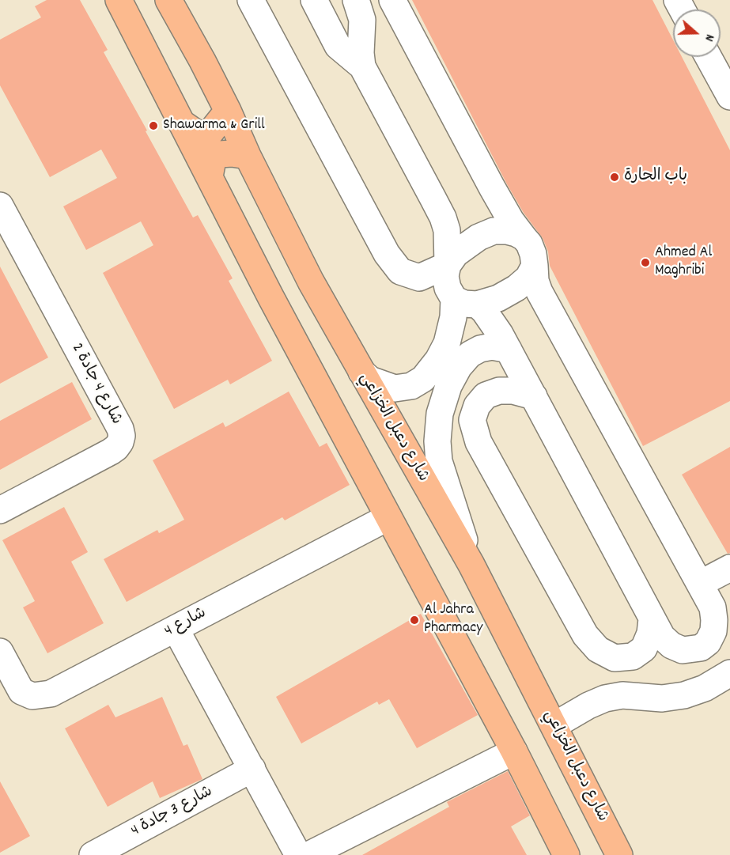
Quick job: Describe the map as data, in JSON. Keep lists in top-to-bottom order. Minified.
{"streets":{"main road":["شارع دعبل الخزاعي"],"street":["شارع 4 جادة 2","شارع 4","شارع 3 جادة 4"]},"places":["Shawarma & Grill","باب الحارة","Ahmed Al Maghribi","Al Jahra Pharmacy"],"north":"right"}
